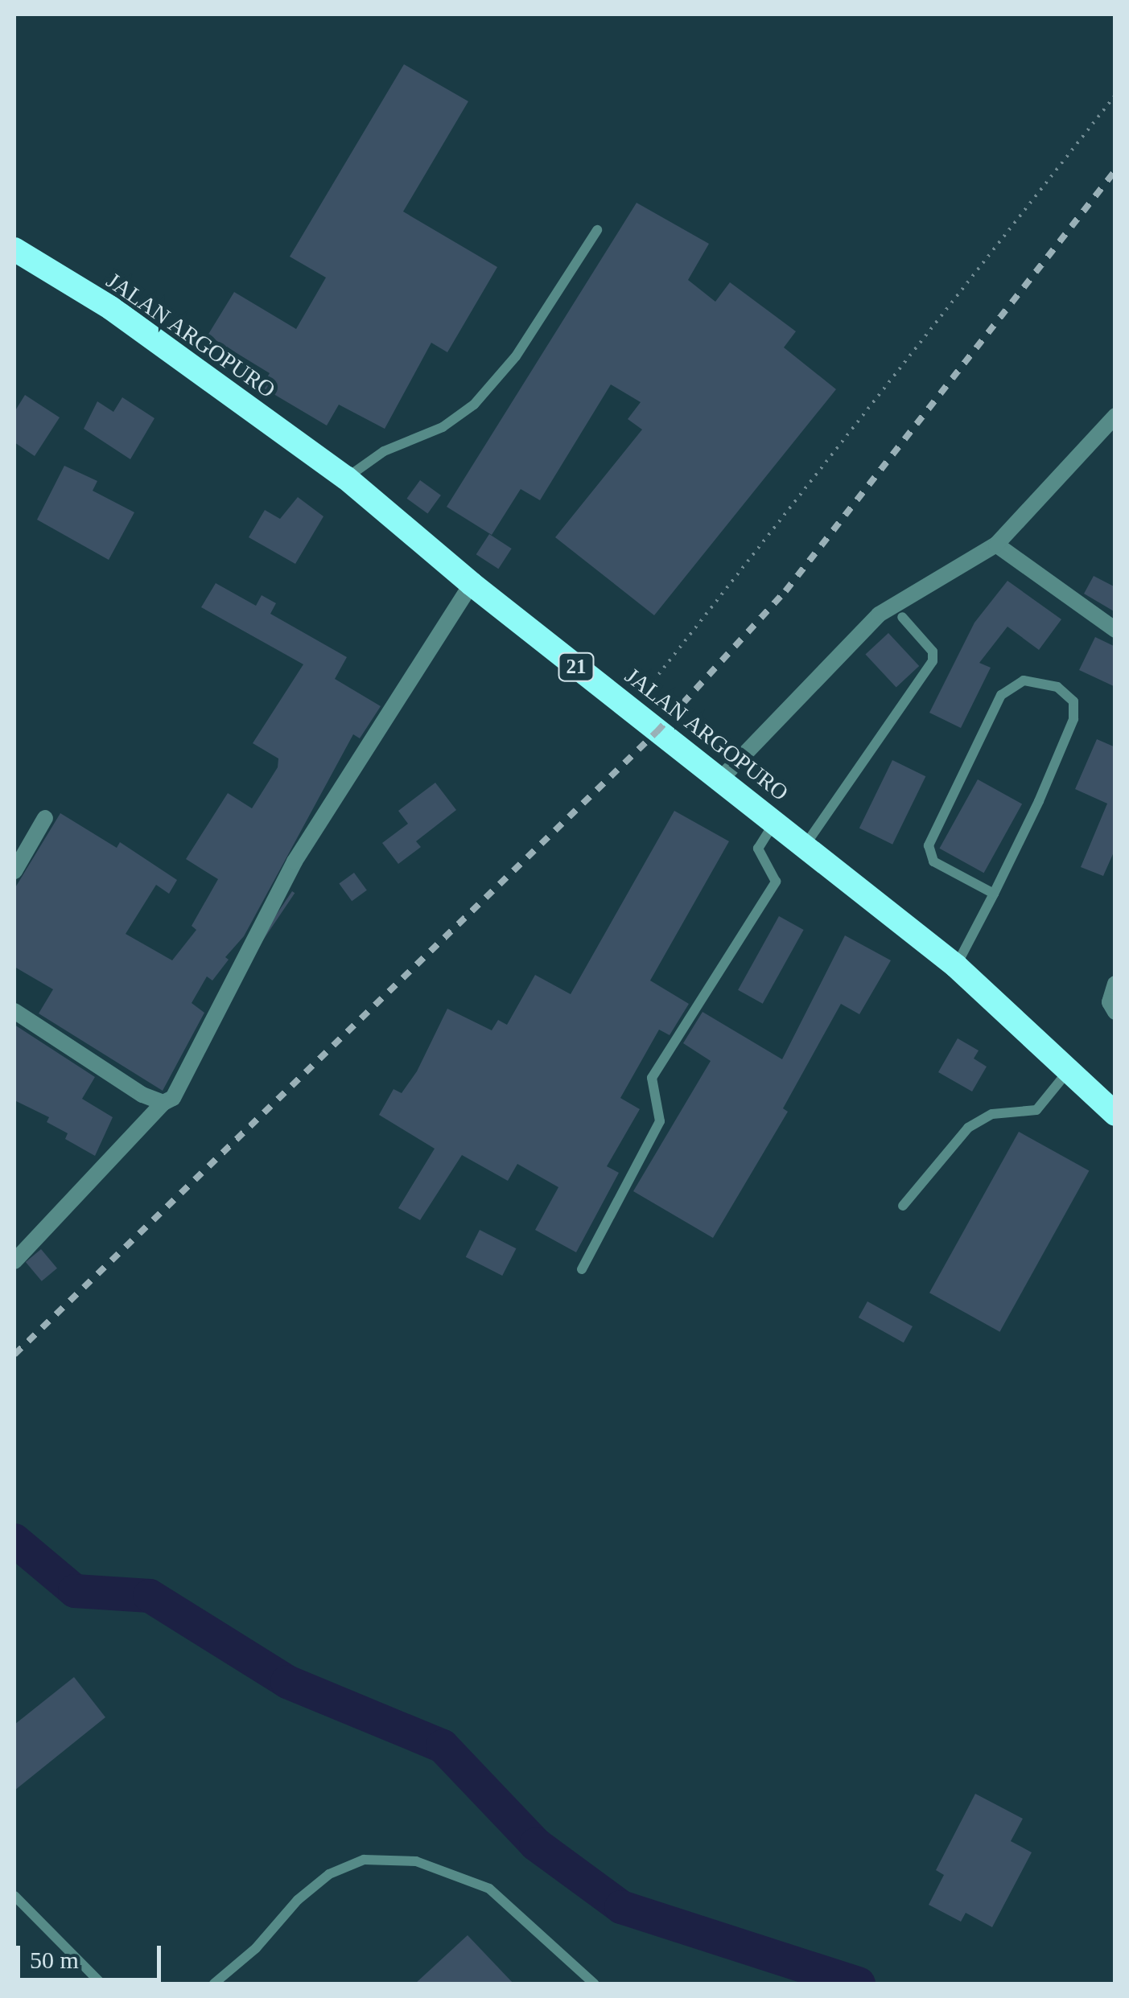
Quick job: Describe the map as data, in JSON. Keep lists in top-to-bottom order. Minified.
{"streets":{"highway":["JALAN ARGOPURO","21"]},"scale_bar":"50 m"}
